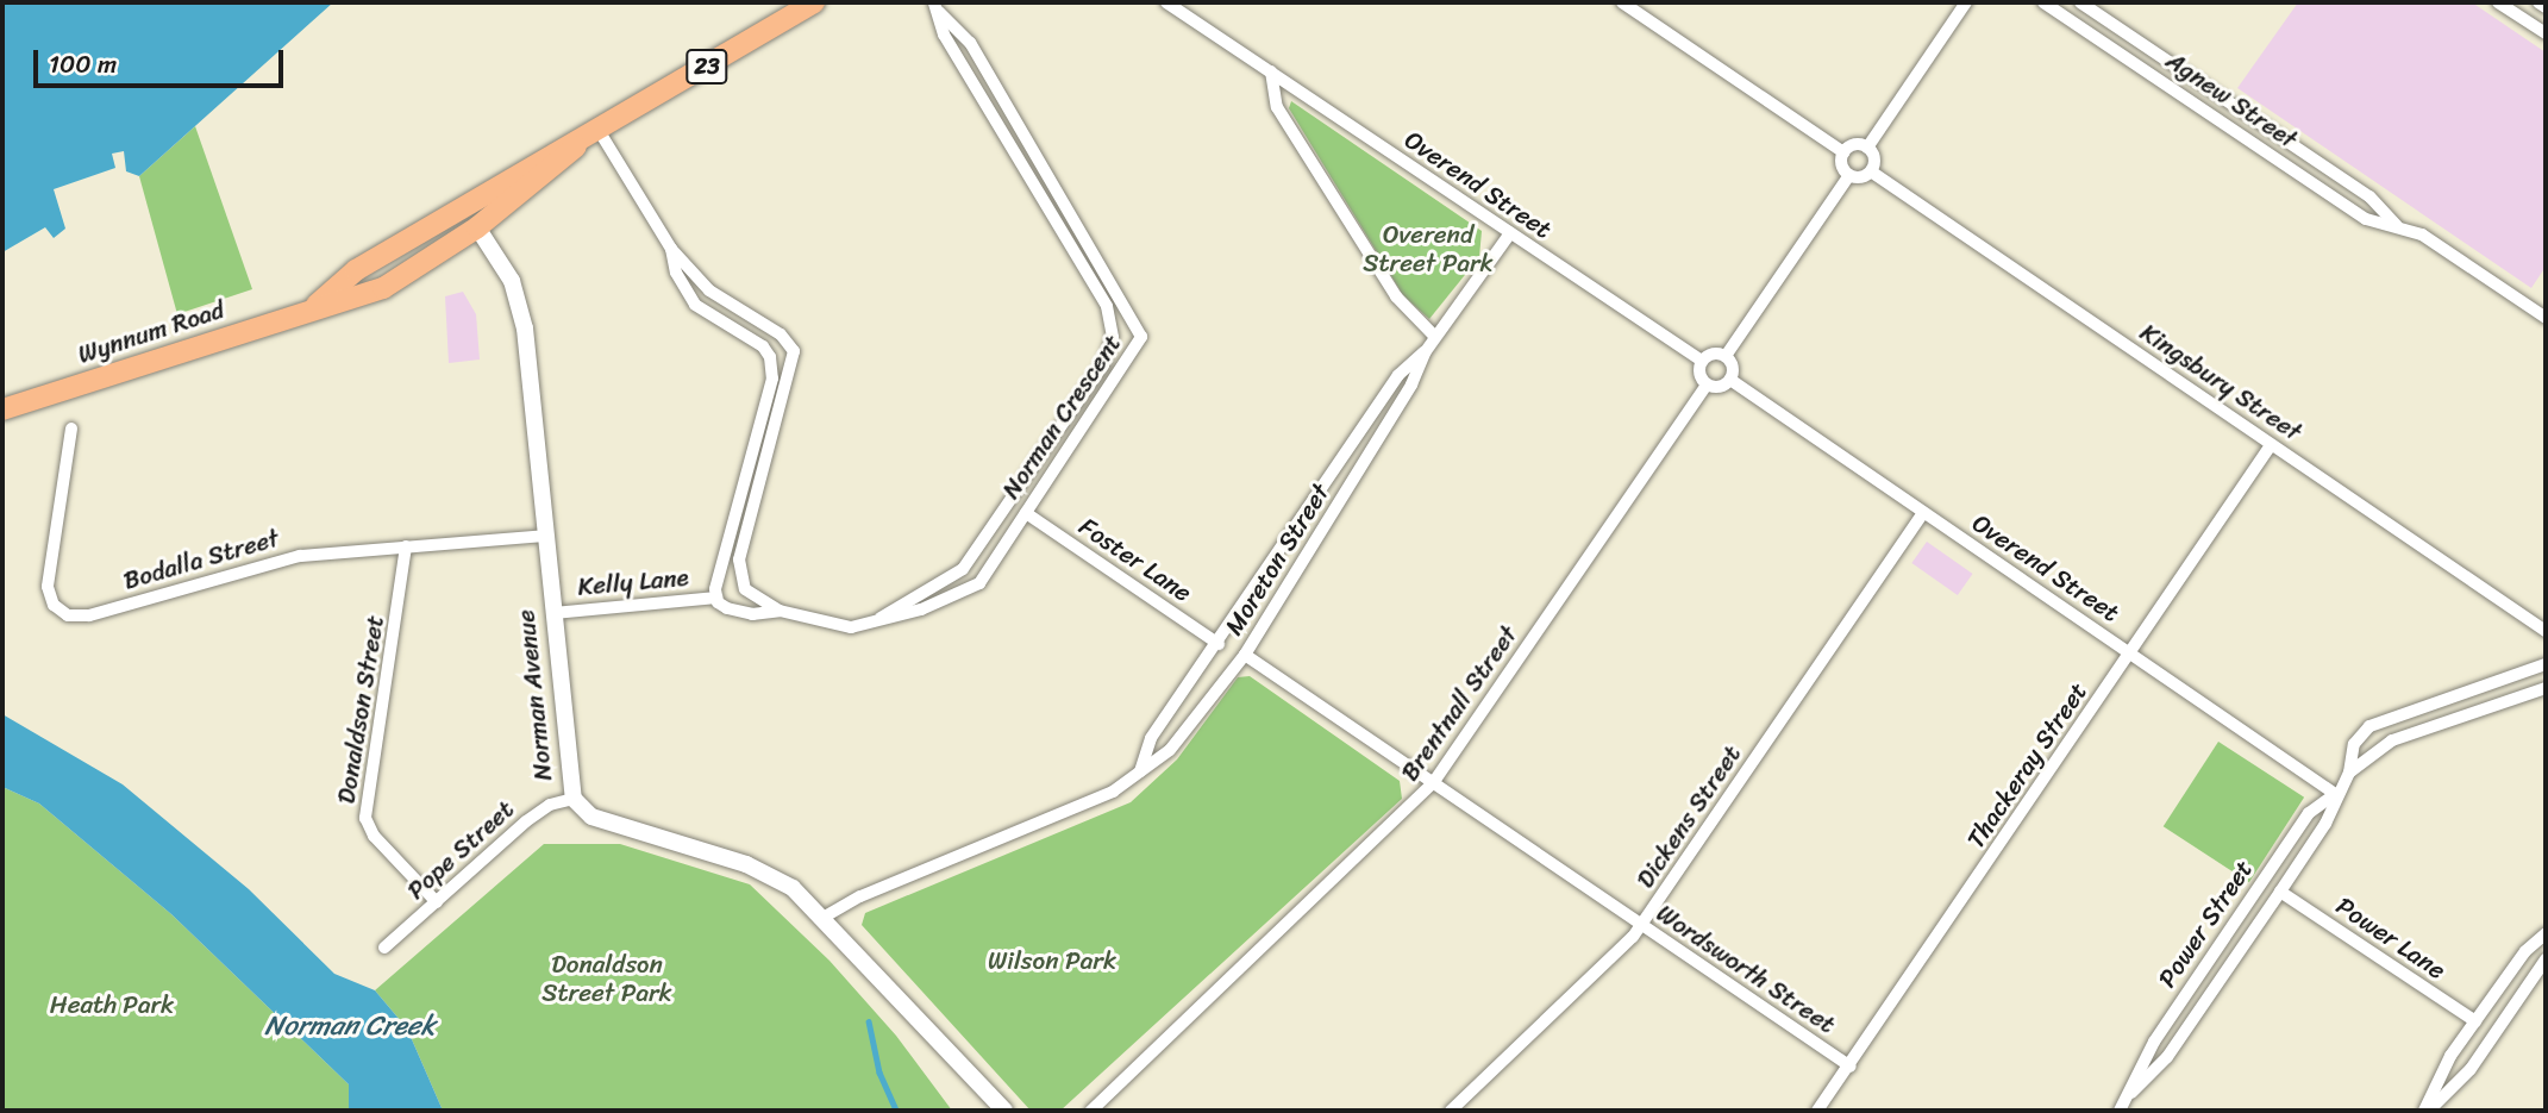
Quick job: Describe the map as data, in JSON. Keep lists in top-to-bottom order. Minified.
{"streets":{"main road":["23","Wynnum Road","Norman Avenue"],"street":["Agnew Street","Overend Street","Kingsbury Street","Norman Crescent","Bodalla Street","Foster Lane","Moreton Street","Kelly Lane","Brentnall Street","Donaldson Street","Thackeray Street","Dickens Street","Pope Street","Power Street","Power Lane","Wordsworth Street"]},"crossings":[["Overend Street","Moreton Street"],["Overend Street","Brentnall Street"],["Overend Street","Thackeray Street"],["Overend Street","Dickens Street"],["Overend Street","Power Street"],["Wynnum Road","Norman Crescent"],["Wynnum Road","Norman Avenue"],["Kingsbury Street","Thackeray Street"],["Norman Crescent","Foster Lane"],["Norman Crescent","Kelly Lane"],["Bodalla Street","Norman Avenue"],["Bodalla Street","Donaldson Street"],["Foster Lane","Moreton Street"],["Moreton Street","Norman Avenue"],["Moreton Street","Wordsworth Street"],["Kelly Lane","Norman Avenue"],["Norman Avenue","Pope Street"],["Brentnall Street","Wordsworth Street"],["Donaldson Street","Pope Street"],["Thackeray Street","Wordsworth Street"],["Dickens Street","Wordsworth Street"],["Power Street","Power Lane"]],"water":["Norman Creek"],"parks":["Overend Street Park","Wilson Park","Donaldson Street Park","Heath Park"],"scale_bar":"100 m"}
